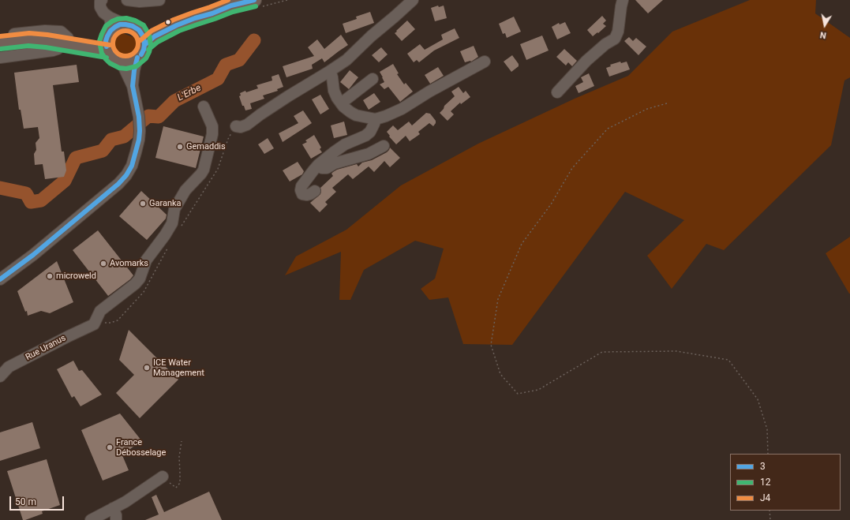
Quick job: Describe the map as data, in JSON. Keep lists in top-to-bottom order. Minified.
{"streets":{"street":["Rue Uranus"]},"water":["L'Erbe"],"places":["Gemaddis","Garanka","Avomarks","microweld","ICE Water Management","France Débosselage"],"lines":["transit line 3","transit line J4","transit line 12"],"legend":["3","12","J4"],"scale_bar":"50 m","north":"bottom"}
